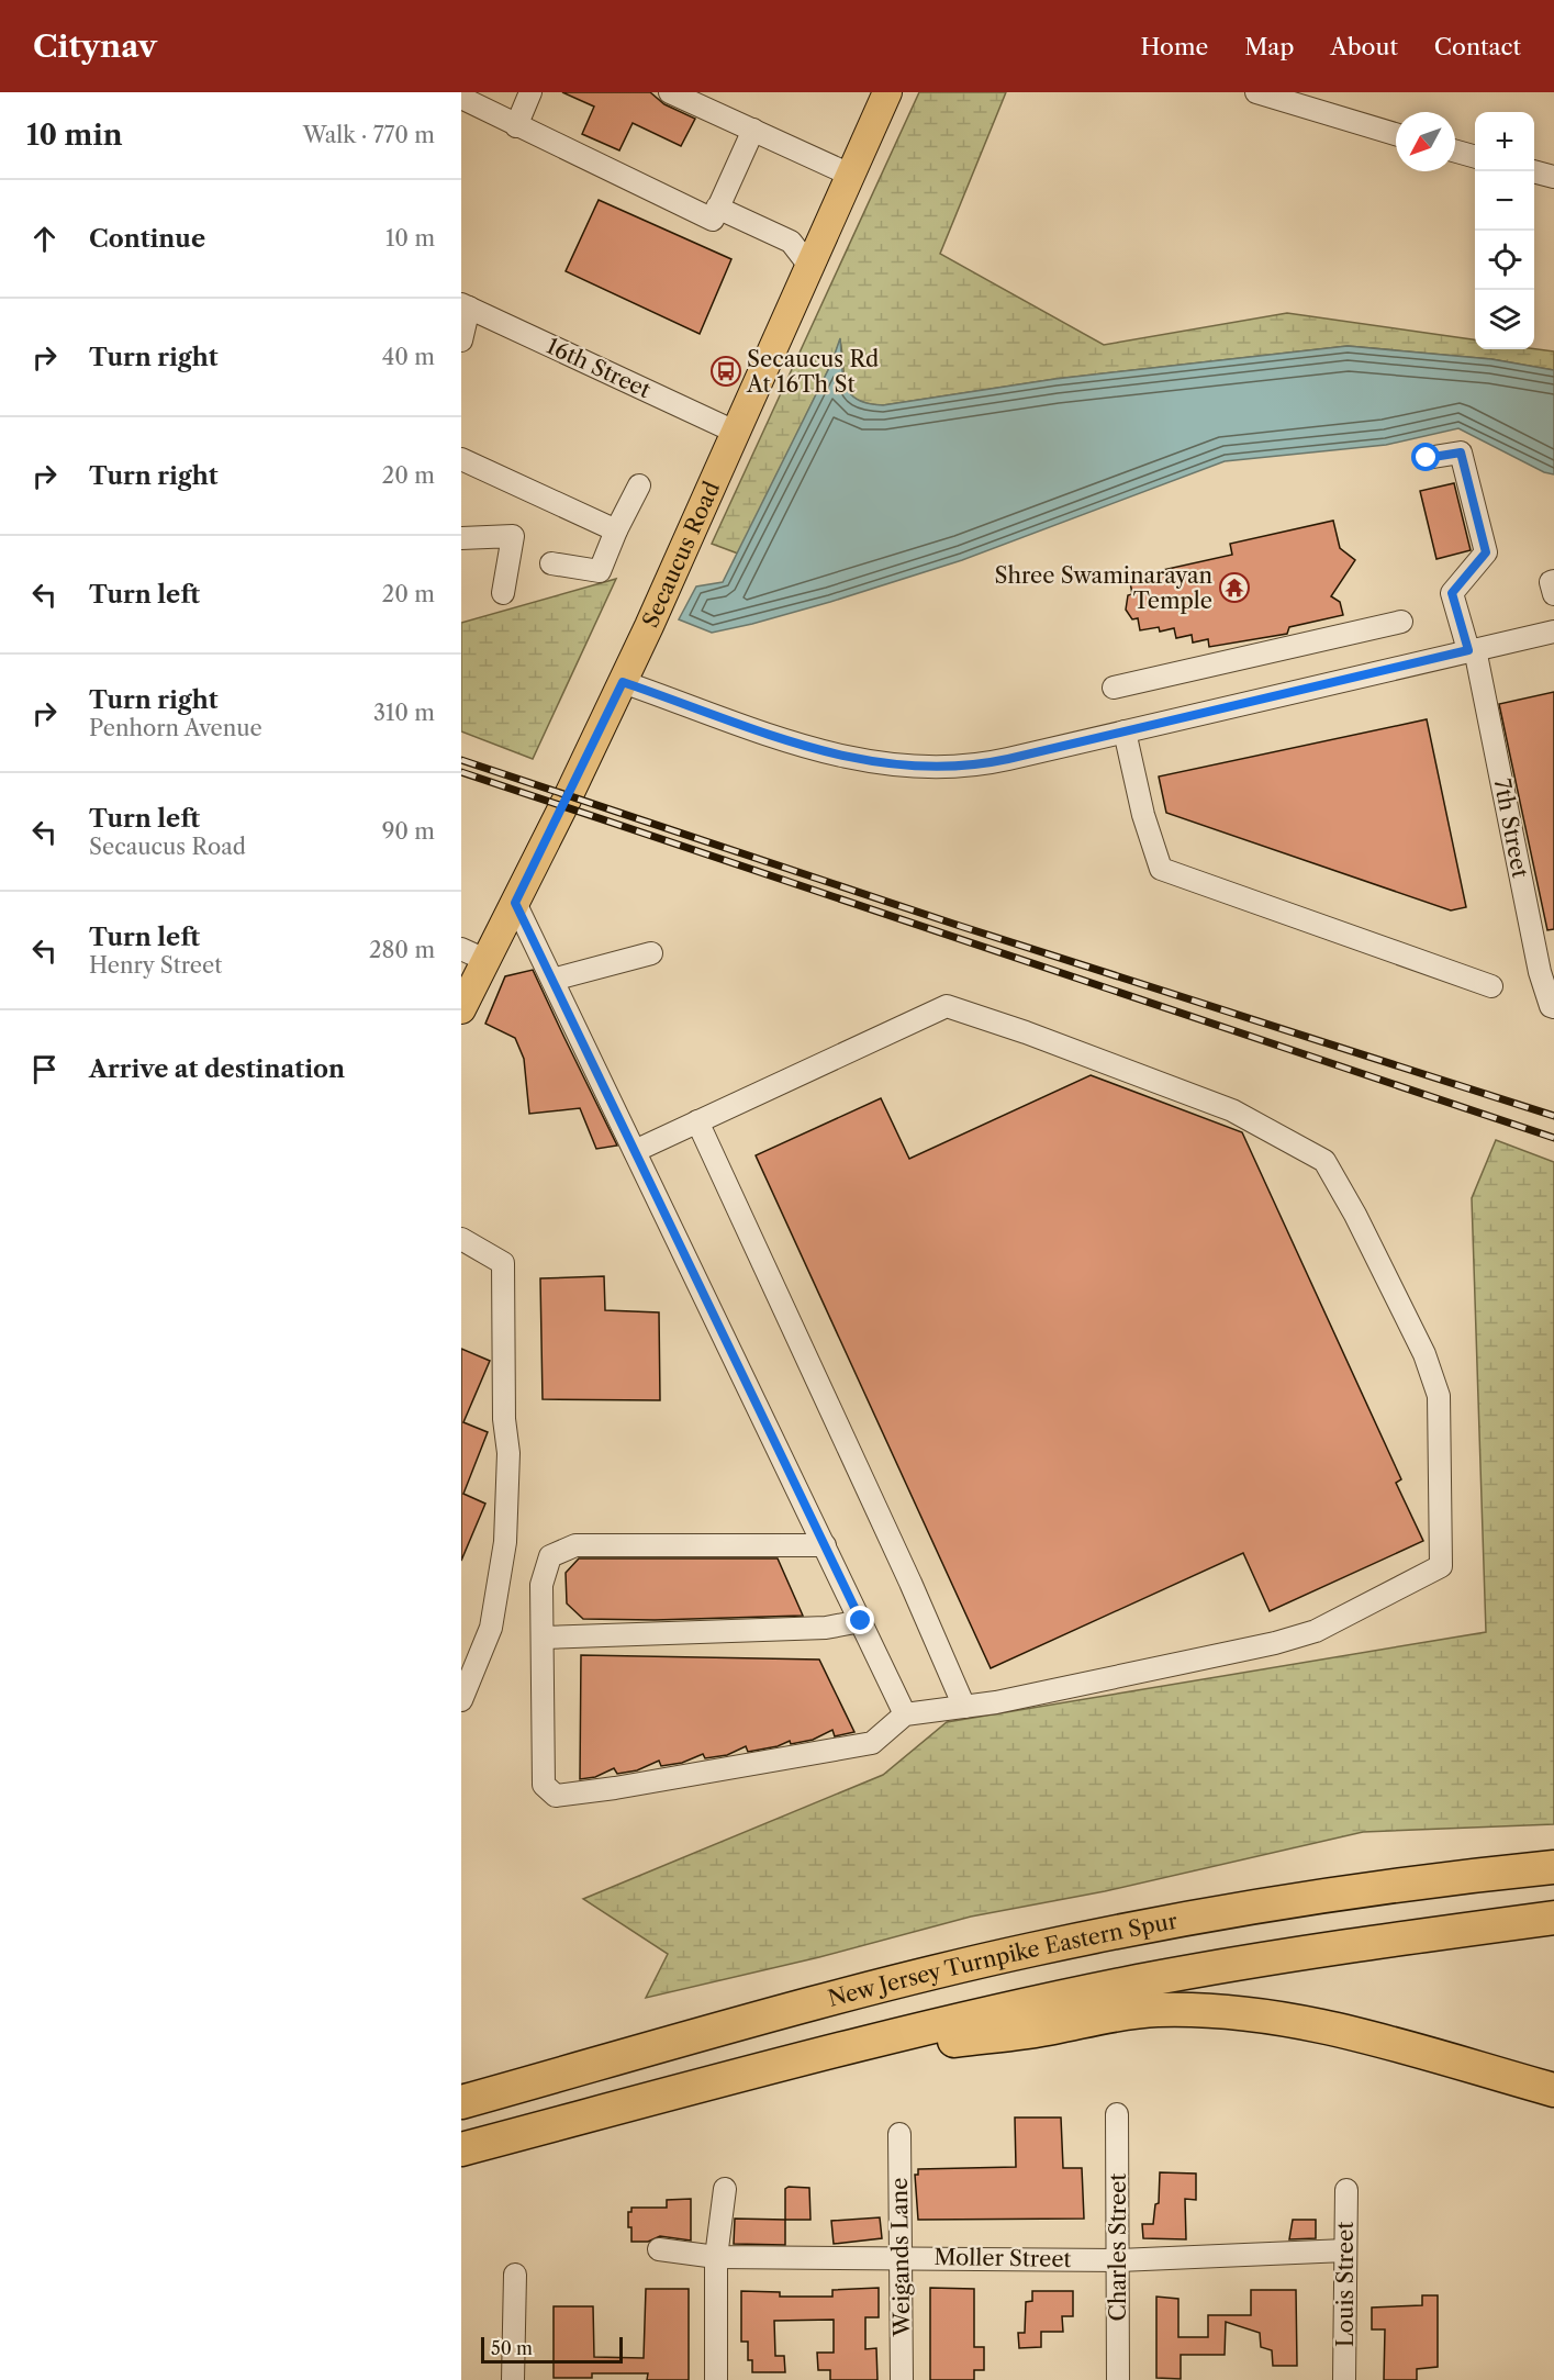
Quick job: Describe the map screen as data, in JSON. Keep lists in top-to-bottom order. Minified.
{"streets":{"highway":["New Jersey Turnpike Eastern Spur"],"main road":["Secaucus Road"],"street":["16th Street","7th Street","Charles Street","Weigands Lane","Moller Street","Louis Street"]},"crossings":[["16th Street","Secaucus Road"],["Charles Street","Moller Street"],["Weigands Lane","Moller Street"],["Moller Street","Louis Street"]],"places":{"bus stop":["Secaucus Rd At 16Th St"],"temple":["Shree Swaminarayan Temple"]},"scale_bar":"50 m","north":"bottom left","page":{"header":"Citynav","nav":["Home","Map","About","Contact"],"heading":["10 min","Walk · 770 m"],"map_buttons":["+","−"],"list":[["Continue","10 m"],["Turn right","40 m"],["Turn right","20 m"],["Turn left","20 m"],["Turn right","Penhorn Avenue","310 m"],["Turn left","Secaucus Road","90 m"],["Turn left","Henry Street","280 m"],"Arrive at destination"],"scale":"50 m"}}
